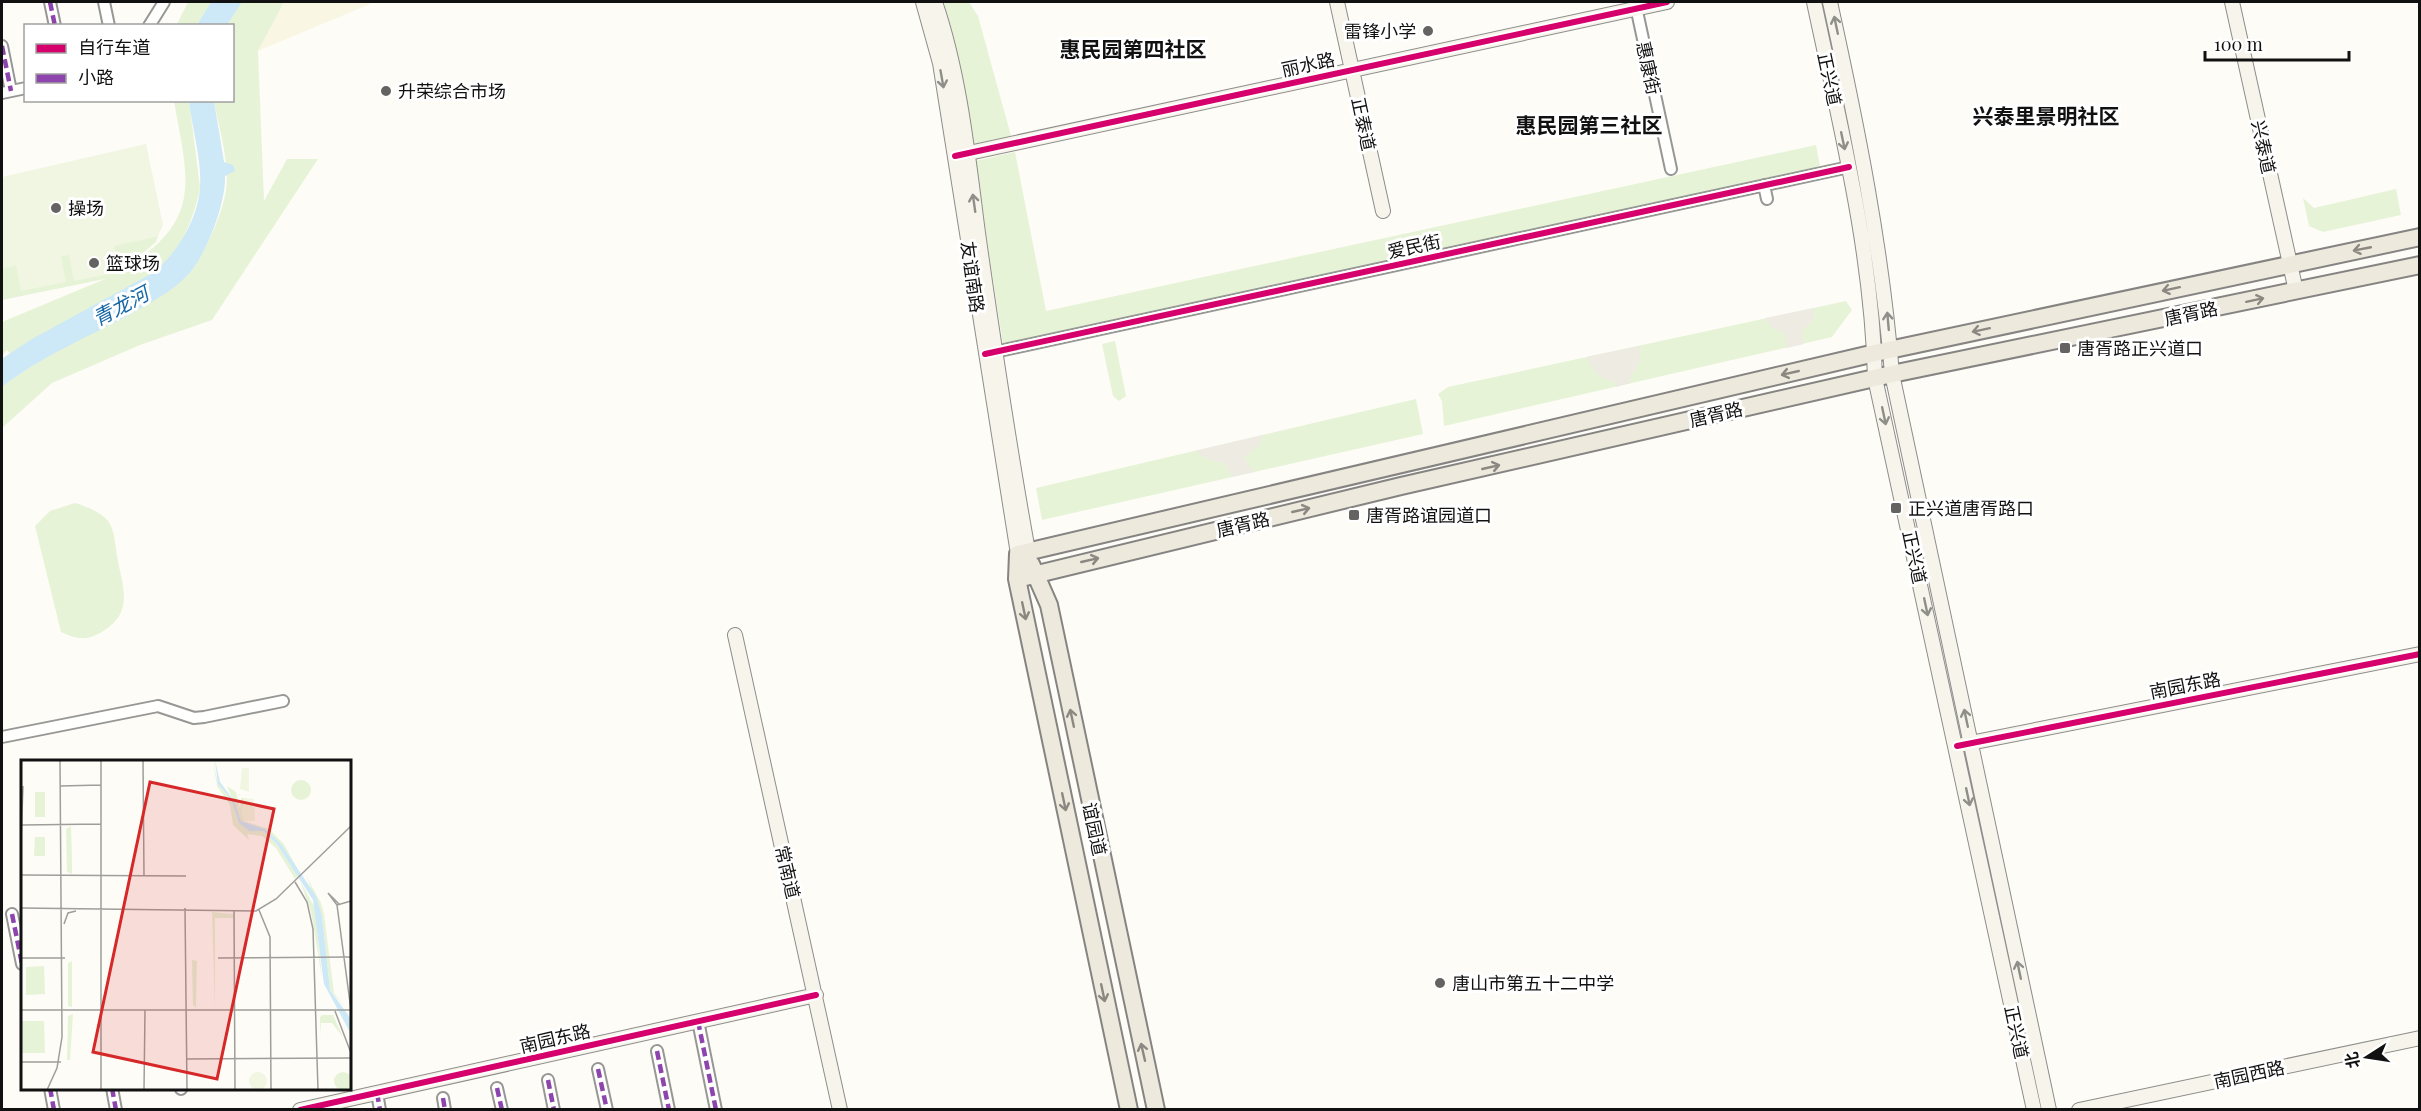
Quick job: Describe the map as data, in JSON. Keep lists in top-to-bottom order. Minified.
{"streets":{"main road":["唐胥路","谊园道"],"street":["丽水路","惠康街","正兴道","正泰道","兴泰道","爱民街","友谊南路","南园东路","常南道","南园西路"]},"crossings":[["丽水路","惠康街"],["丽水路","正泰道"],["丽水路","友谊南路"],["正兴道","爱民街"],["正兴道","唐胥路"],["正兴道","南园东路"],["兴泰道","唐胥路"],["爱民街","友谊南路"],["友谊南路","唐胥路"],["友谊南路","谊园道"],["唐胥路","谊园道"],["南园东路","常南道"]],"districts":["惠民园第四社区","兴泰里景明社区","惠民园第三社区"],"water":["青龙河"],"places":{"other":["雷锋小学","升荣综合市场","操场","篮球场","唐山市第五十二中学"],"transit":["唐胥路正兴道口","正兴道唐胥路口","唐胥路谊园道口"]},"legend":["自行车道","小路"],"scale_bar":"100 m","north":"left"}
